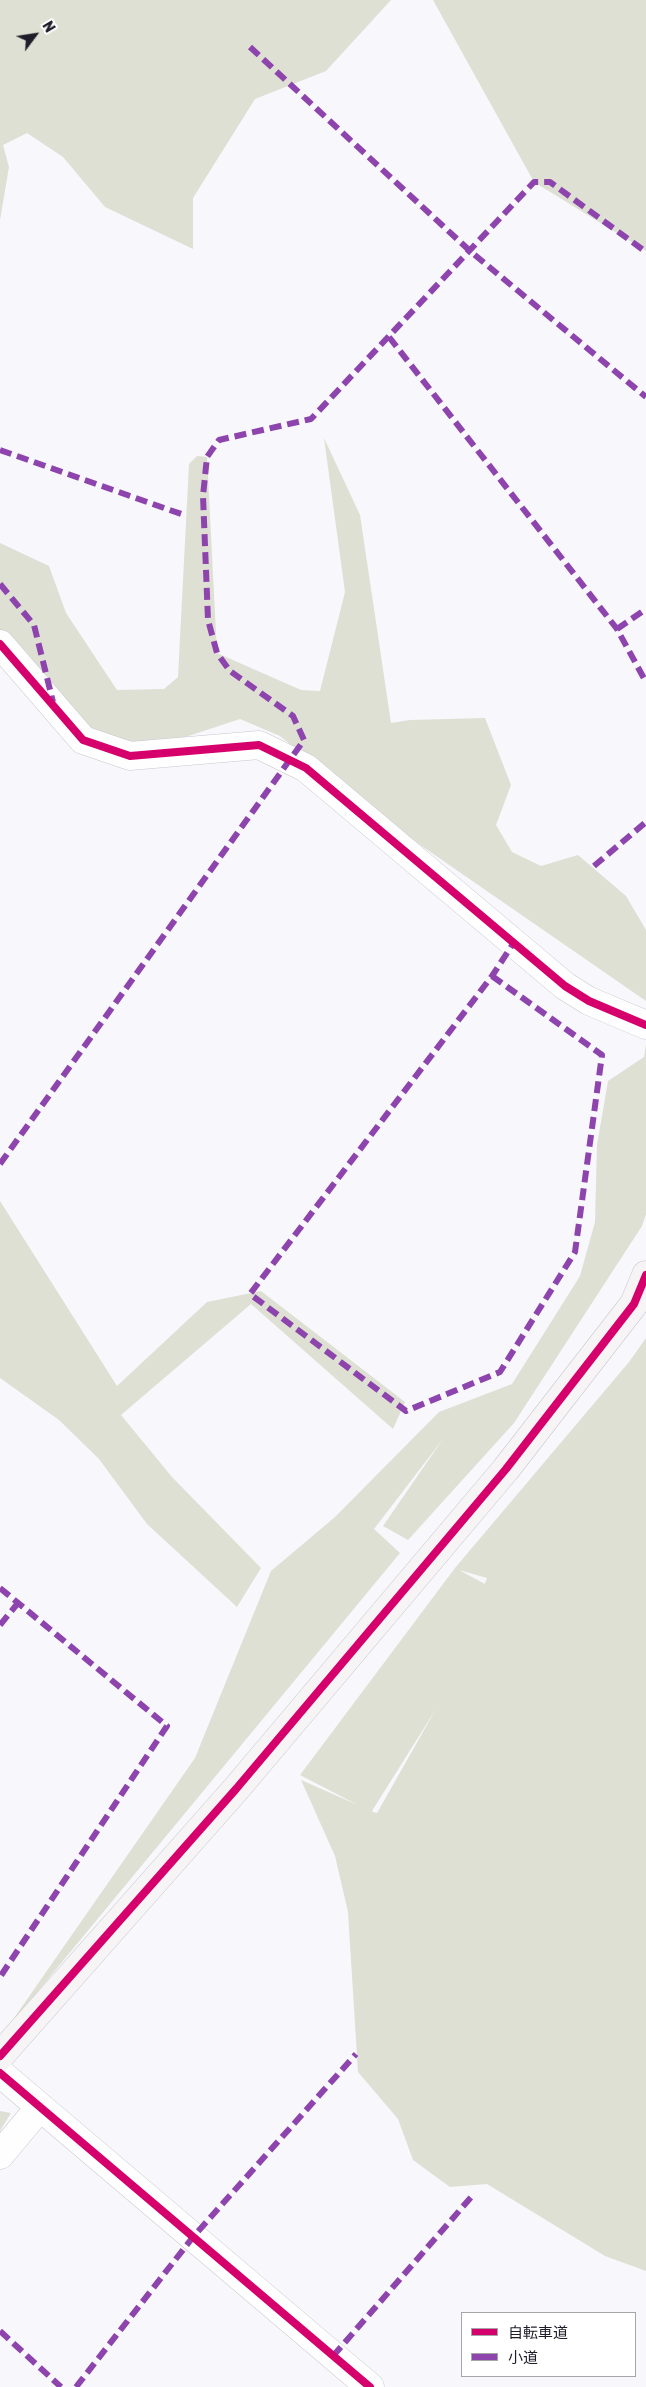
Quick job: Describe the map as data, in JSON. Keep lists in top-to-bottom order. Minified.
{"legend":["自転車道","小道"],"north":"top right"}
